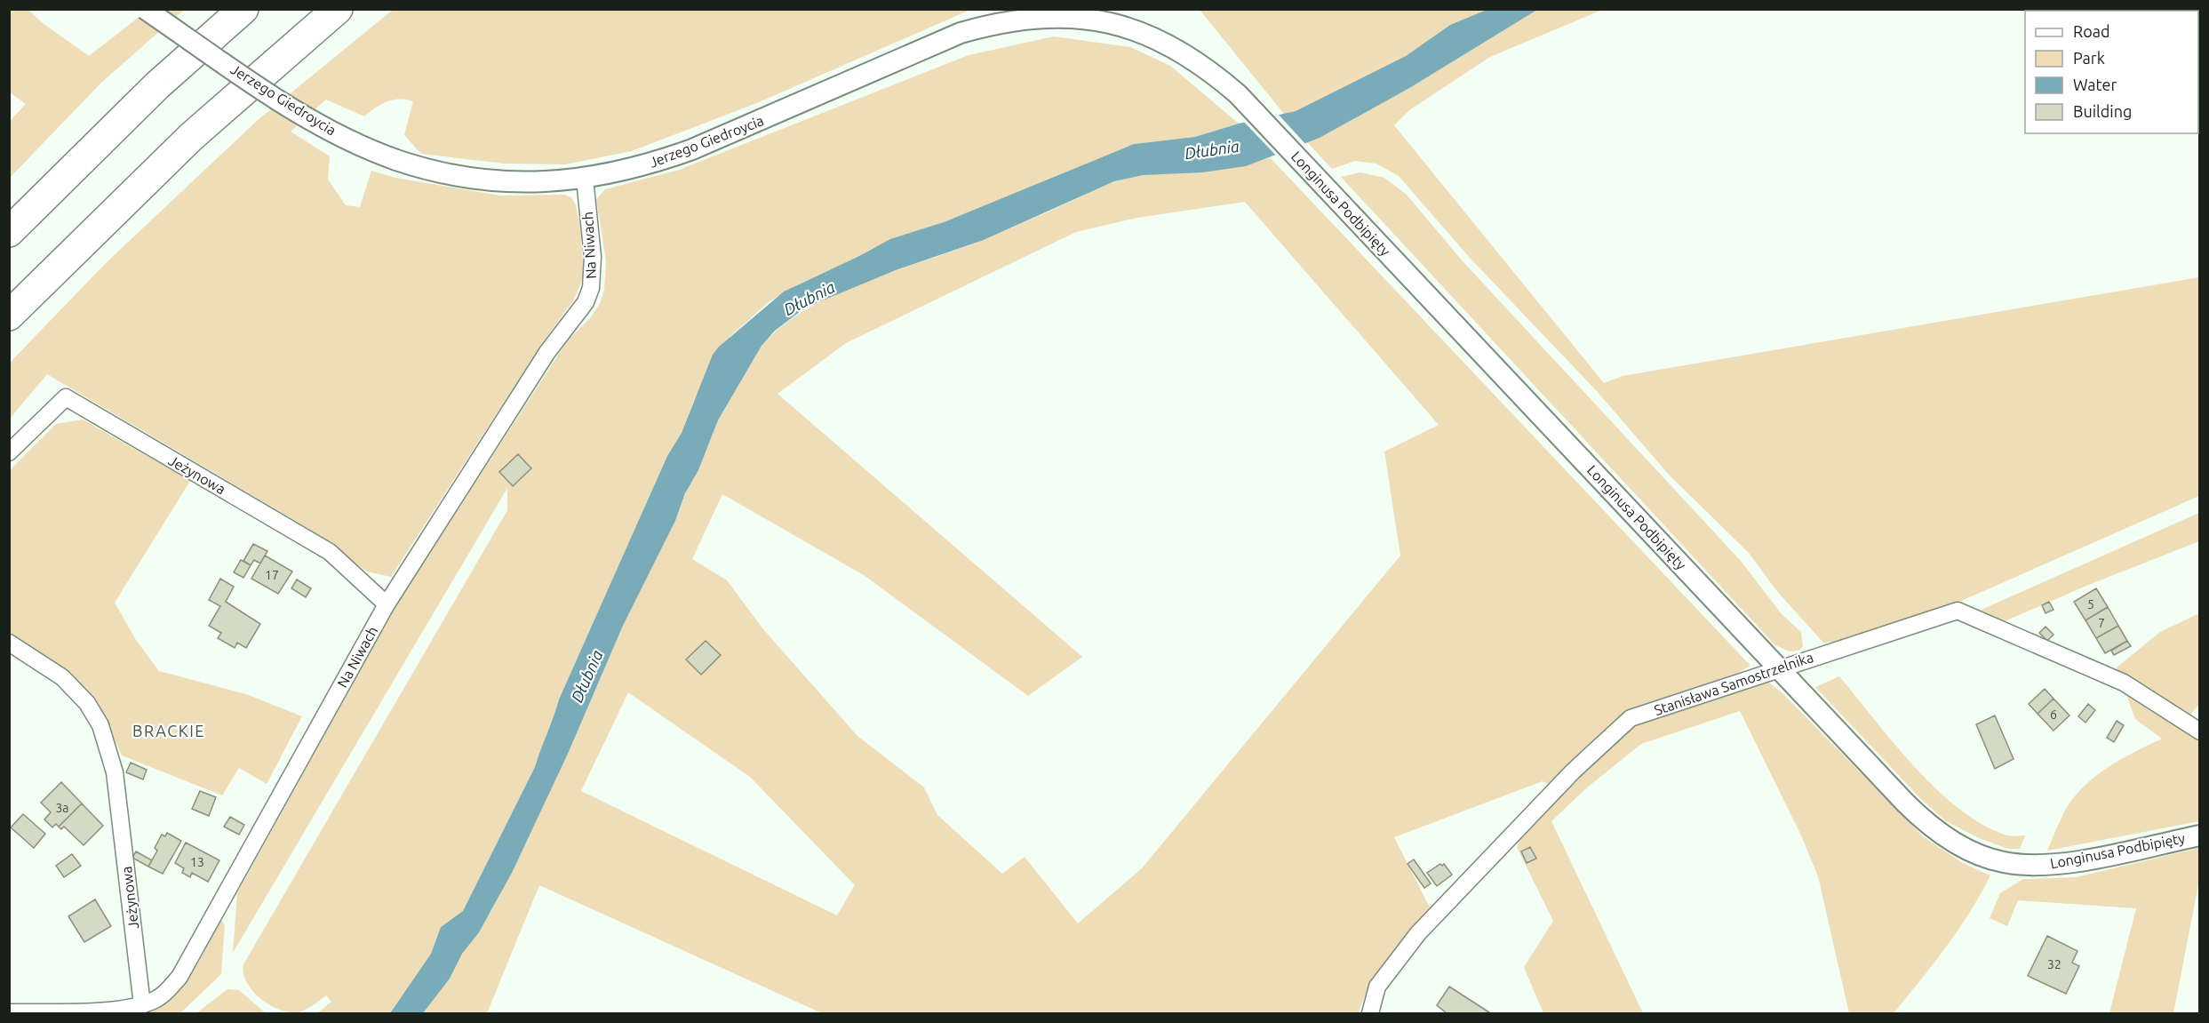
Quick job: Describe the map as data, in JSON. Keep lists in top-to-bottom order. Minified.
{"streets":{"street":["Jerzego Giedroycia","Longinusa Podbipięty","Na Niwach","Jeżynowa","Stanisława Samostrzelnika"]},"crossings":[["Jerzego Giedroycia","Longinusa Podbipięty"],["Jerzego Giedroycia","Na Niwach"],["Longinusa Podbipięty","Stanisława Samostrzelnika"],["Na Niwach","Jeżynowa"]],"districts":["BRACKIE"],"water":["Dłubnia"],"house_numbers":["17","5","7","6","3a","13","32"],"legend":["Road","Park","Water","Building"]}
